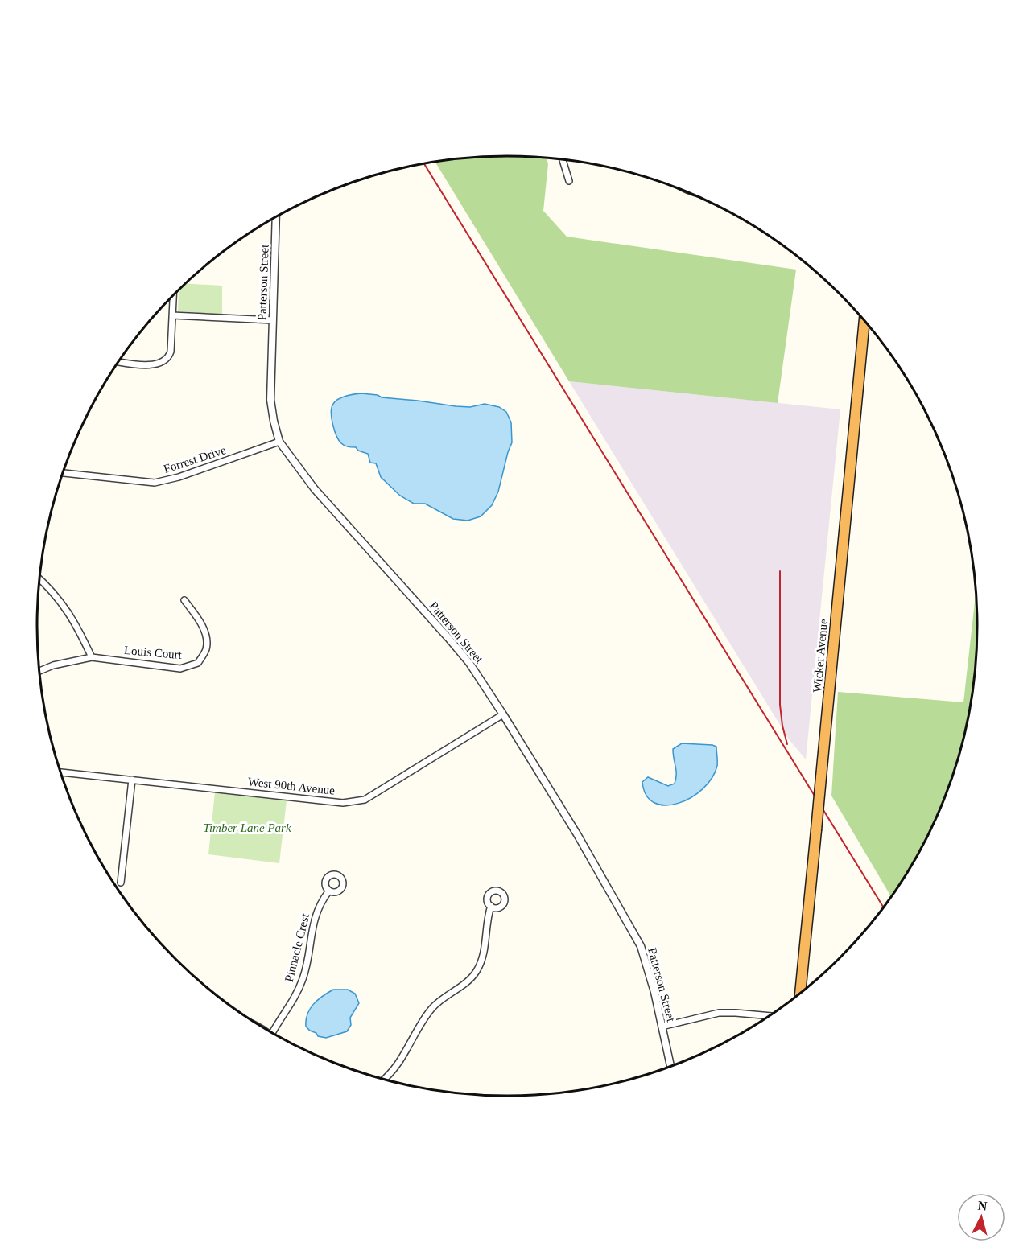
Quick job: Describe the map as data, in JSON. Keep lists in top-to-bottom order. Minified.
{"streets":{"highway":["Wicker Avenue"],"street":["Patterson Street","Forrest Drive","Louis Court","West 90th Avenue","Pinnacle Crest"]},"crossings":[["Patterson Street","Forrest Drive"],["Patterson Street","West 90th Avenue"]],"parks":["Timber Lane Park"],"north":"top"}
